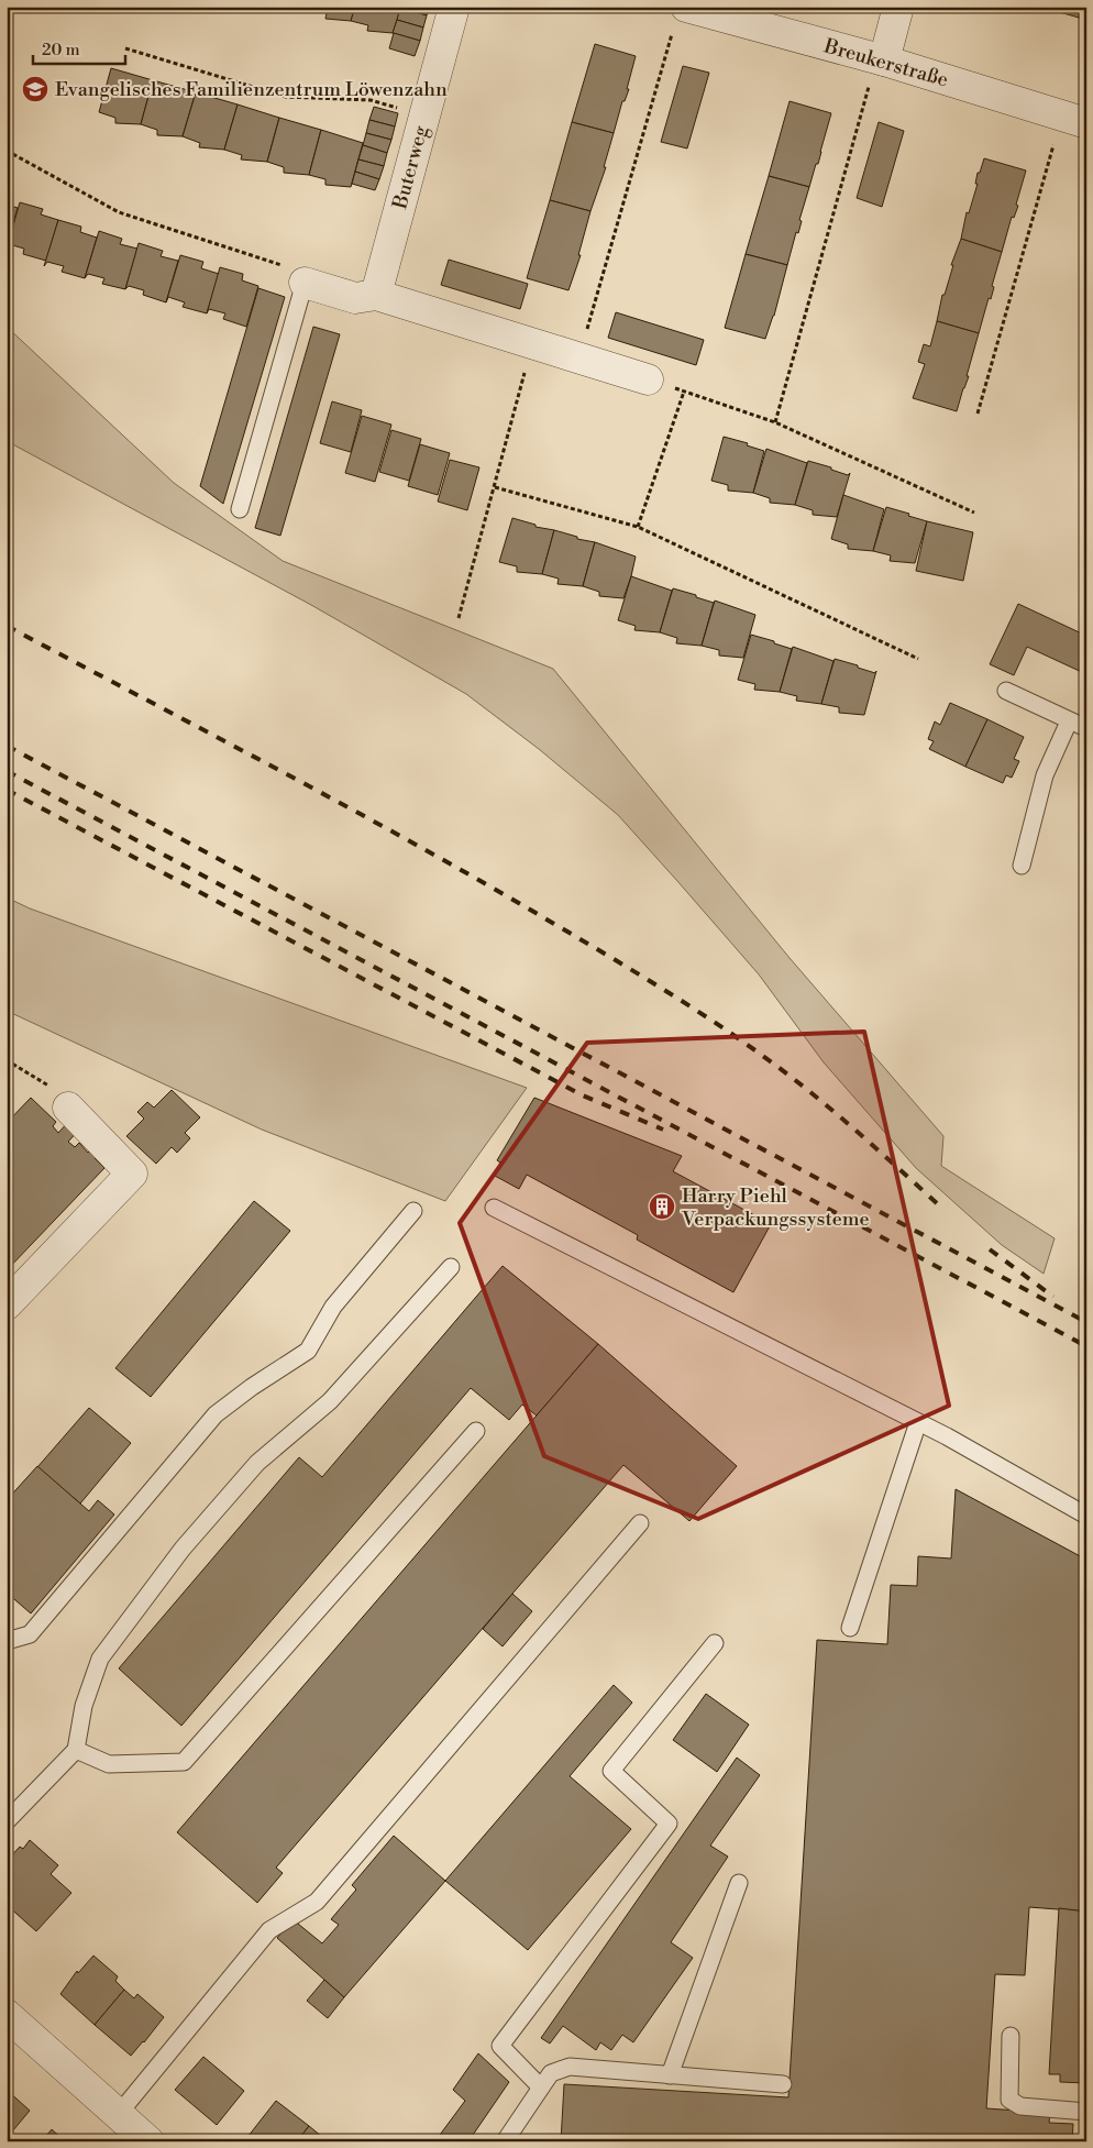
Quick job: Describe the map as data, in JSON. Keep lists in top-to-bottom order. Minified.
{"streets":{"street":["Breukerstraße","Buterweg"]},"places":{"school or university":["Evangelisches Familienzentrum Löwenzahn"],"building":["Harry Piehl Verpackungssysteme"]},"scale_bar":"20 m"}
